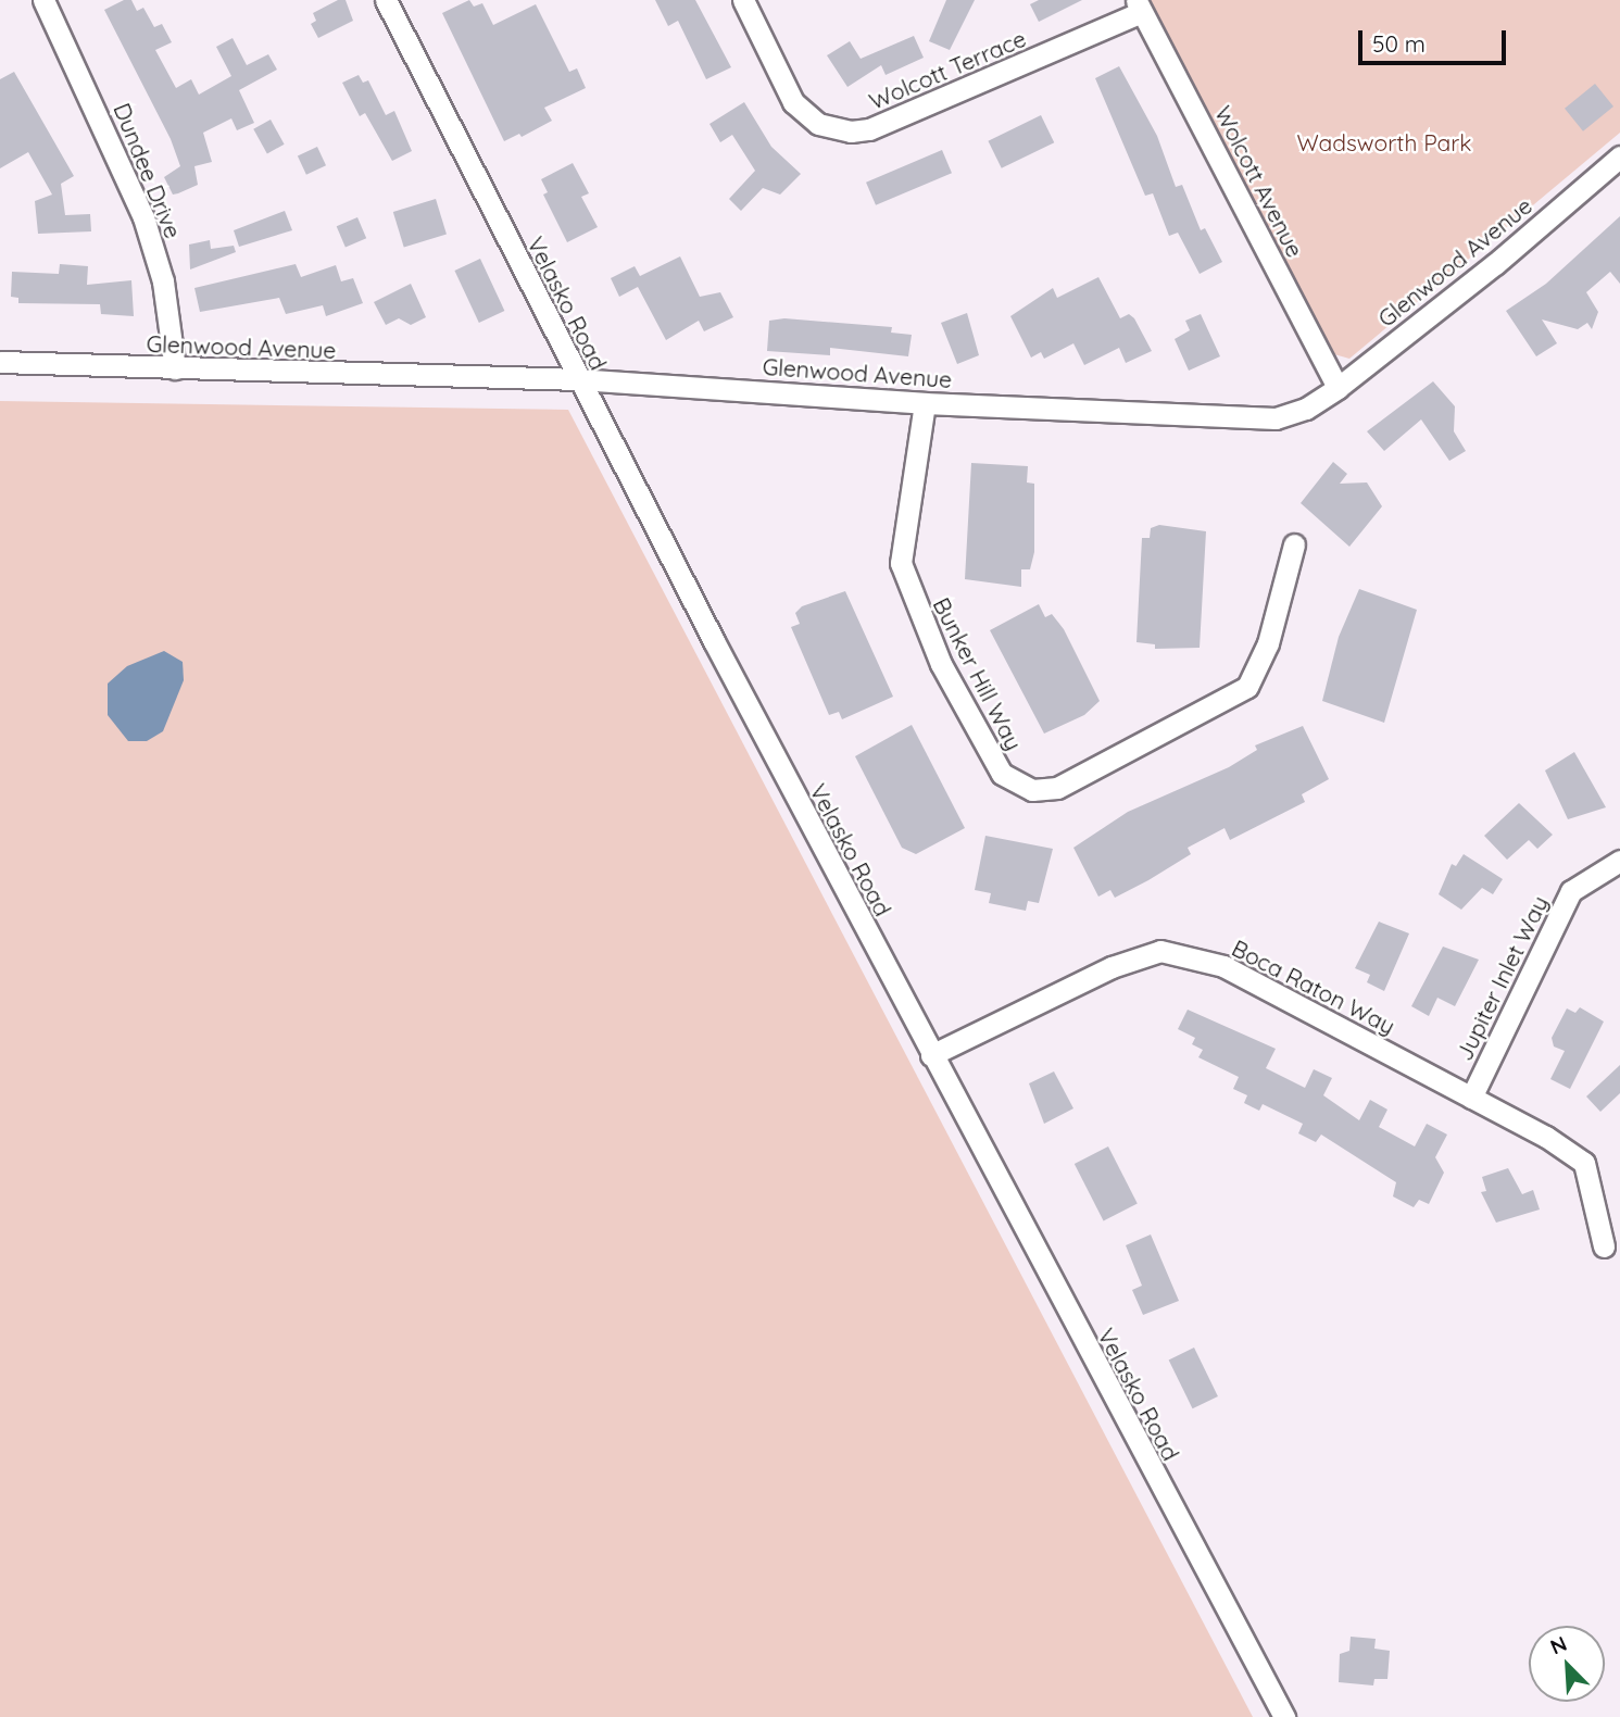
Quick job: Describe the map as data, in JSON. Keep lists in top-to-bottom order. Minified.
{"streets":{"street":["Wolcott Terrace","Dundee Drive","Wolcott Avenue","Glenwood Avenue","Velasko Road","Bunker Hill Way","Jupiter Inlet Way","Boca Raton Way"]},"crossings":[["Wolcott Terrace","Wolcott Avenue"],["Dundee Drive","Glenwood Avenue"],["Wolcott Avenue","Glenwood Avenue"],["Glenwood Avenue","Velasko Road"],["Glenwood Avenue","Bunker Hill Way"],["Velasko Road","Boca Raton Way"],["Jupiter Inlet Way","Boca Raton Way"]],"parks":["Wadsworth Park"],"scale_bar":"50 m","north":"top left"}
